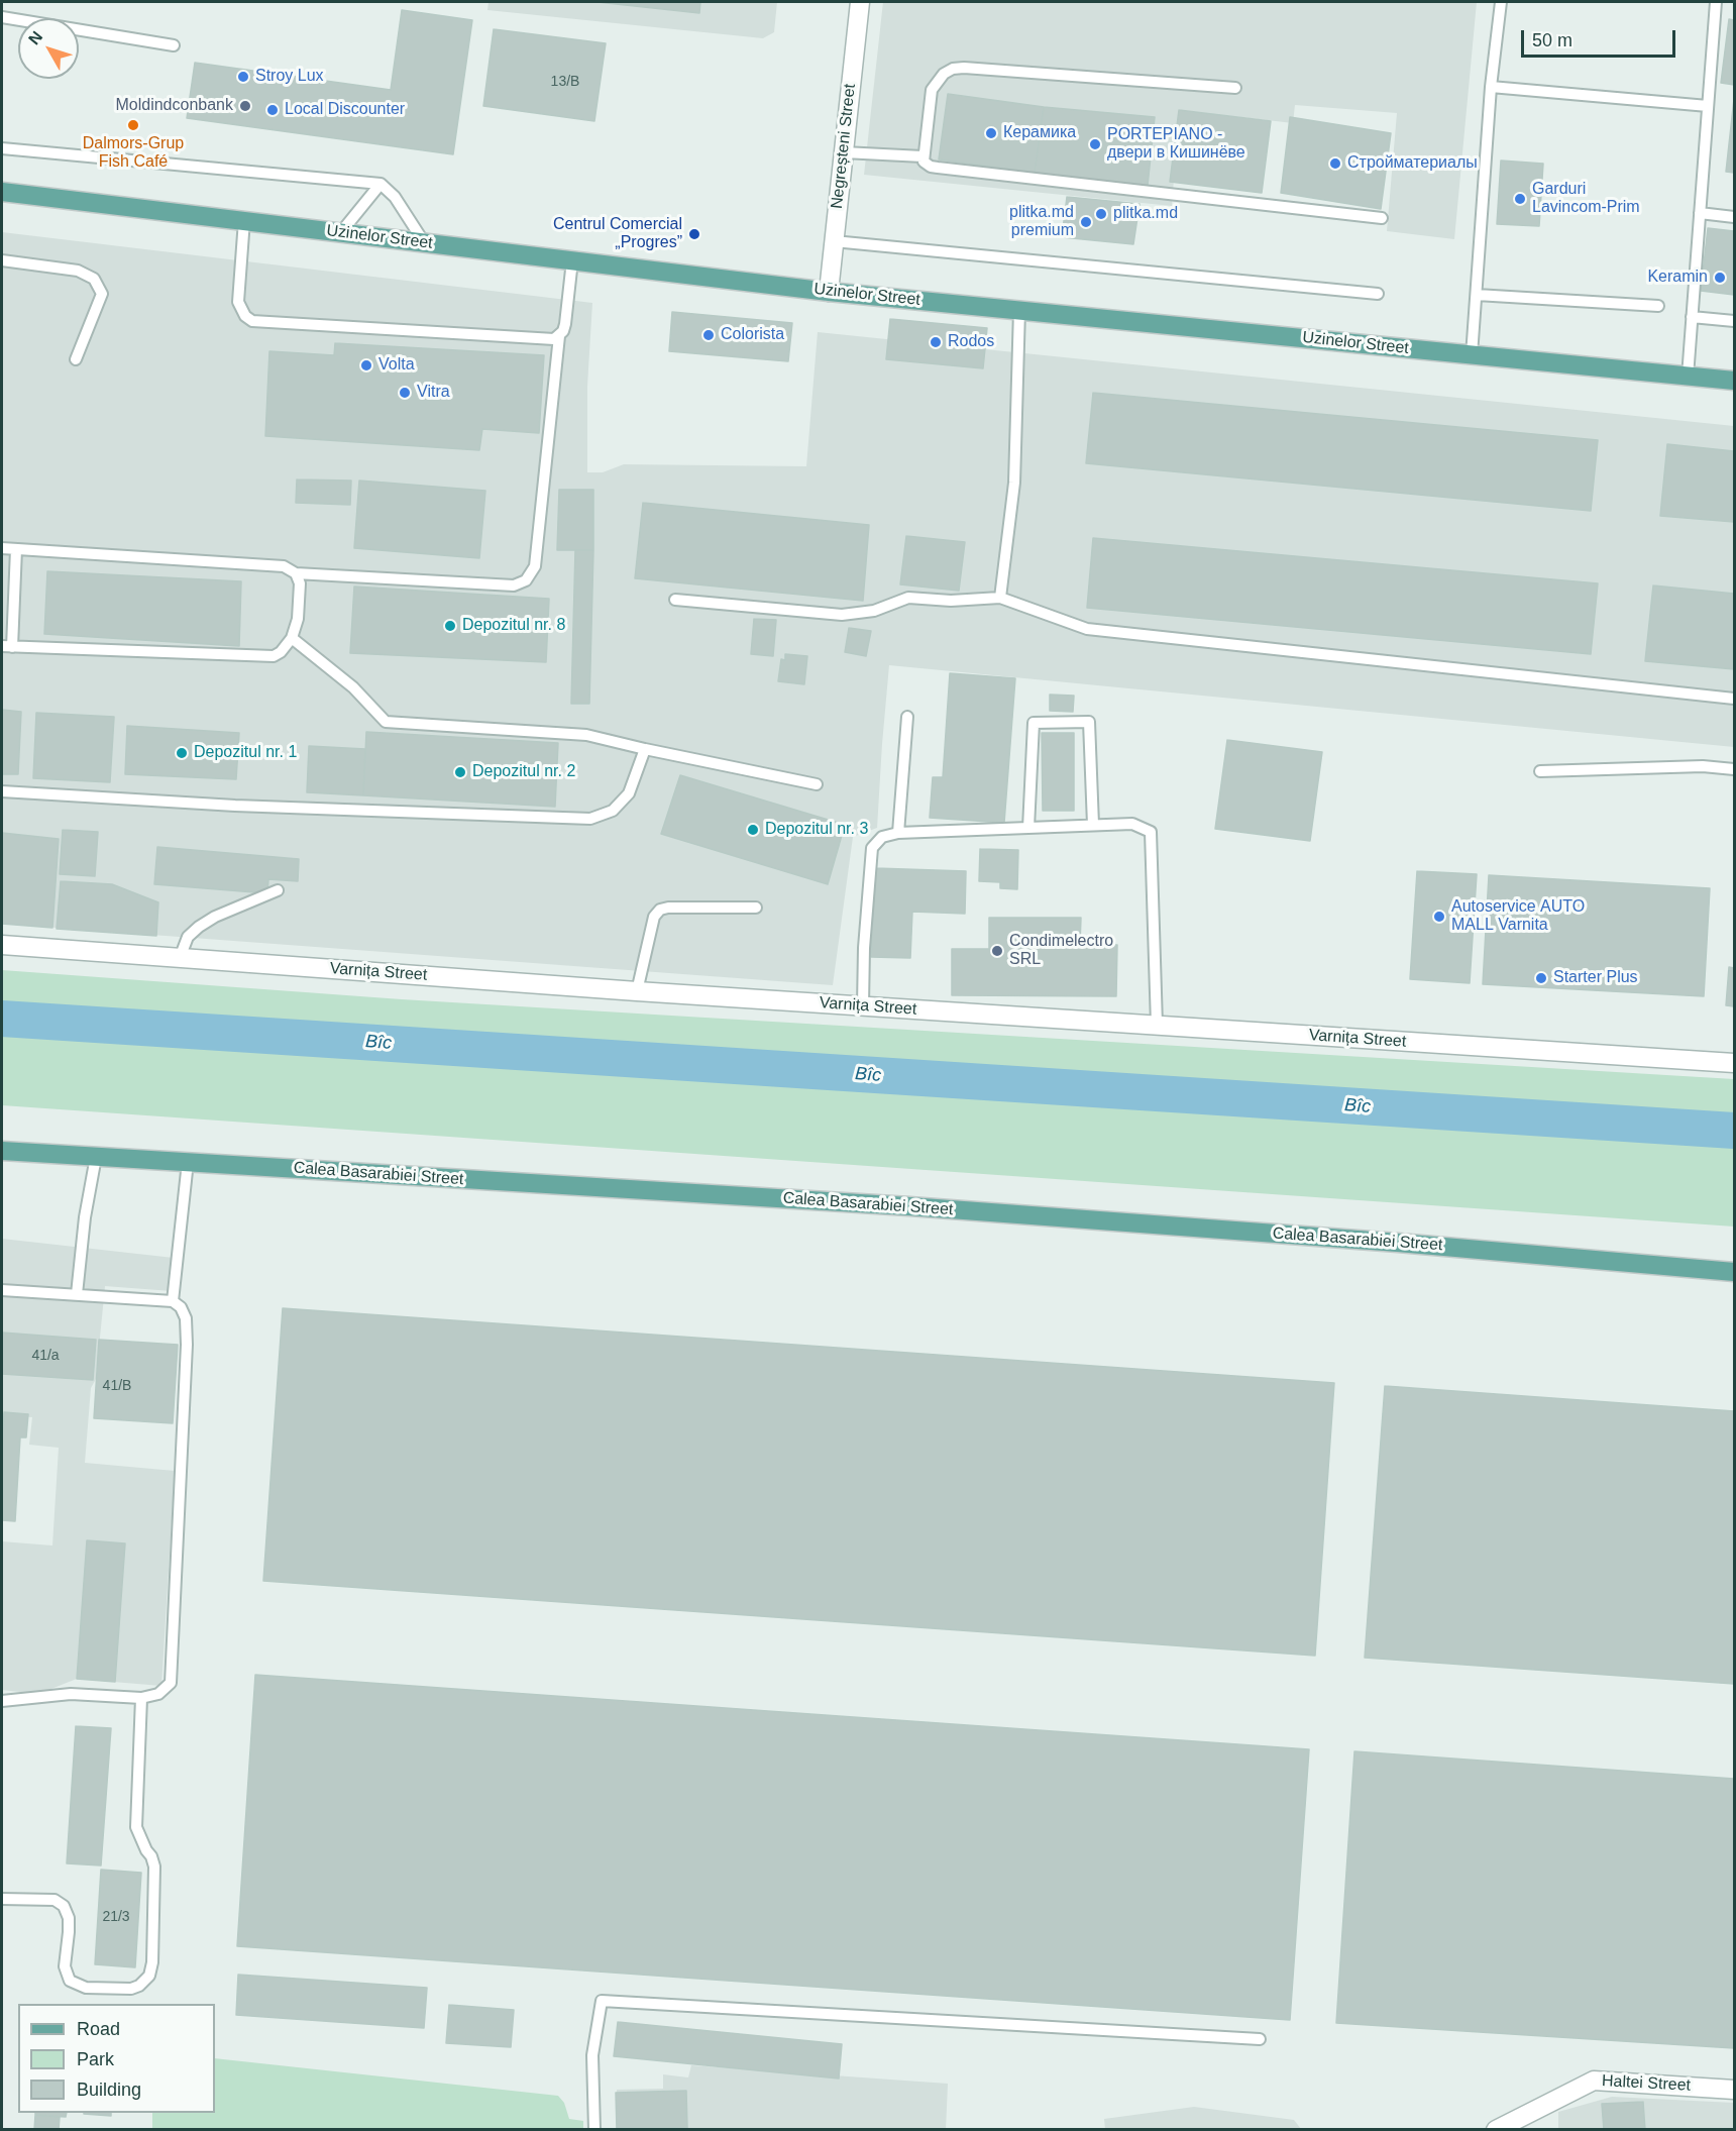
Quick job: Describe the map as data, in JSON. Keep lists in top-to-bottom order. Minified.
{"streets":{"main road":["Uzinelor Street","Calea Basarabiei Street"],"street":["Negreșteni Street","Varnița Street","Haltei Street"]},"crossings":[["Negreșteni Street","Uzinelor Street"]],"water":["Bîc"],"places":["Stroy Lux","Moldindconbank","Local Discounter","Dalmors-Grup Fish Café","Керамика","PORTEPIANO - двери в Кишинёве","Стройматериалы","Garduri Lavincom-Prim","plitka.md","plitka.md premium","Centrul Comercial „Progres”","Keramin","Colorista","Rodos","Volta","Vitra","Depozitul nr. 8","Depozitul nr. 1","Depozitul nr. 2","Depozitul nr. 3","Autoservice AUTO MALL Varnita","Condimelectro SRL","Starter Plus"],"house_numbers":["13/B","41/a","41/B","21/3"],"legend":["Road","Park","Building"],"scale_bar":"50 m","north":"top left"}
